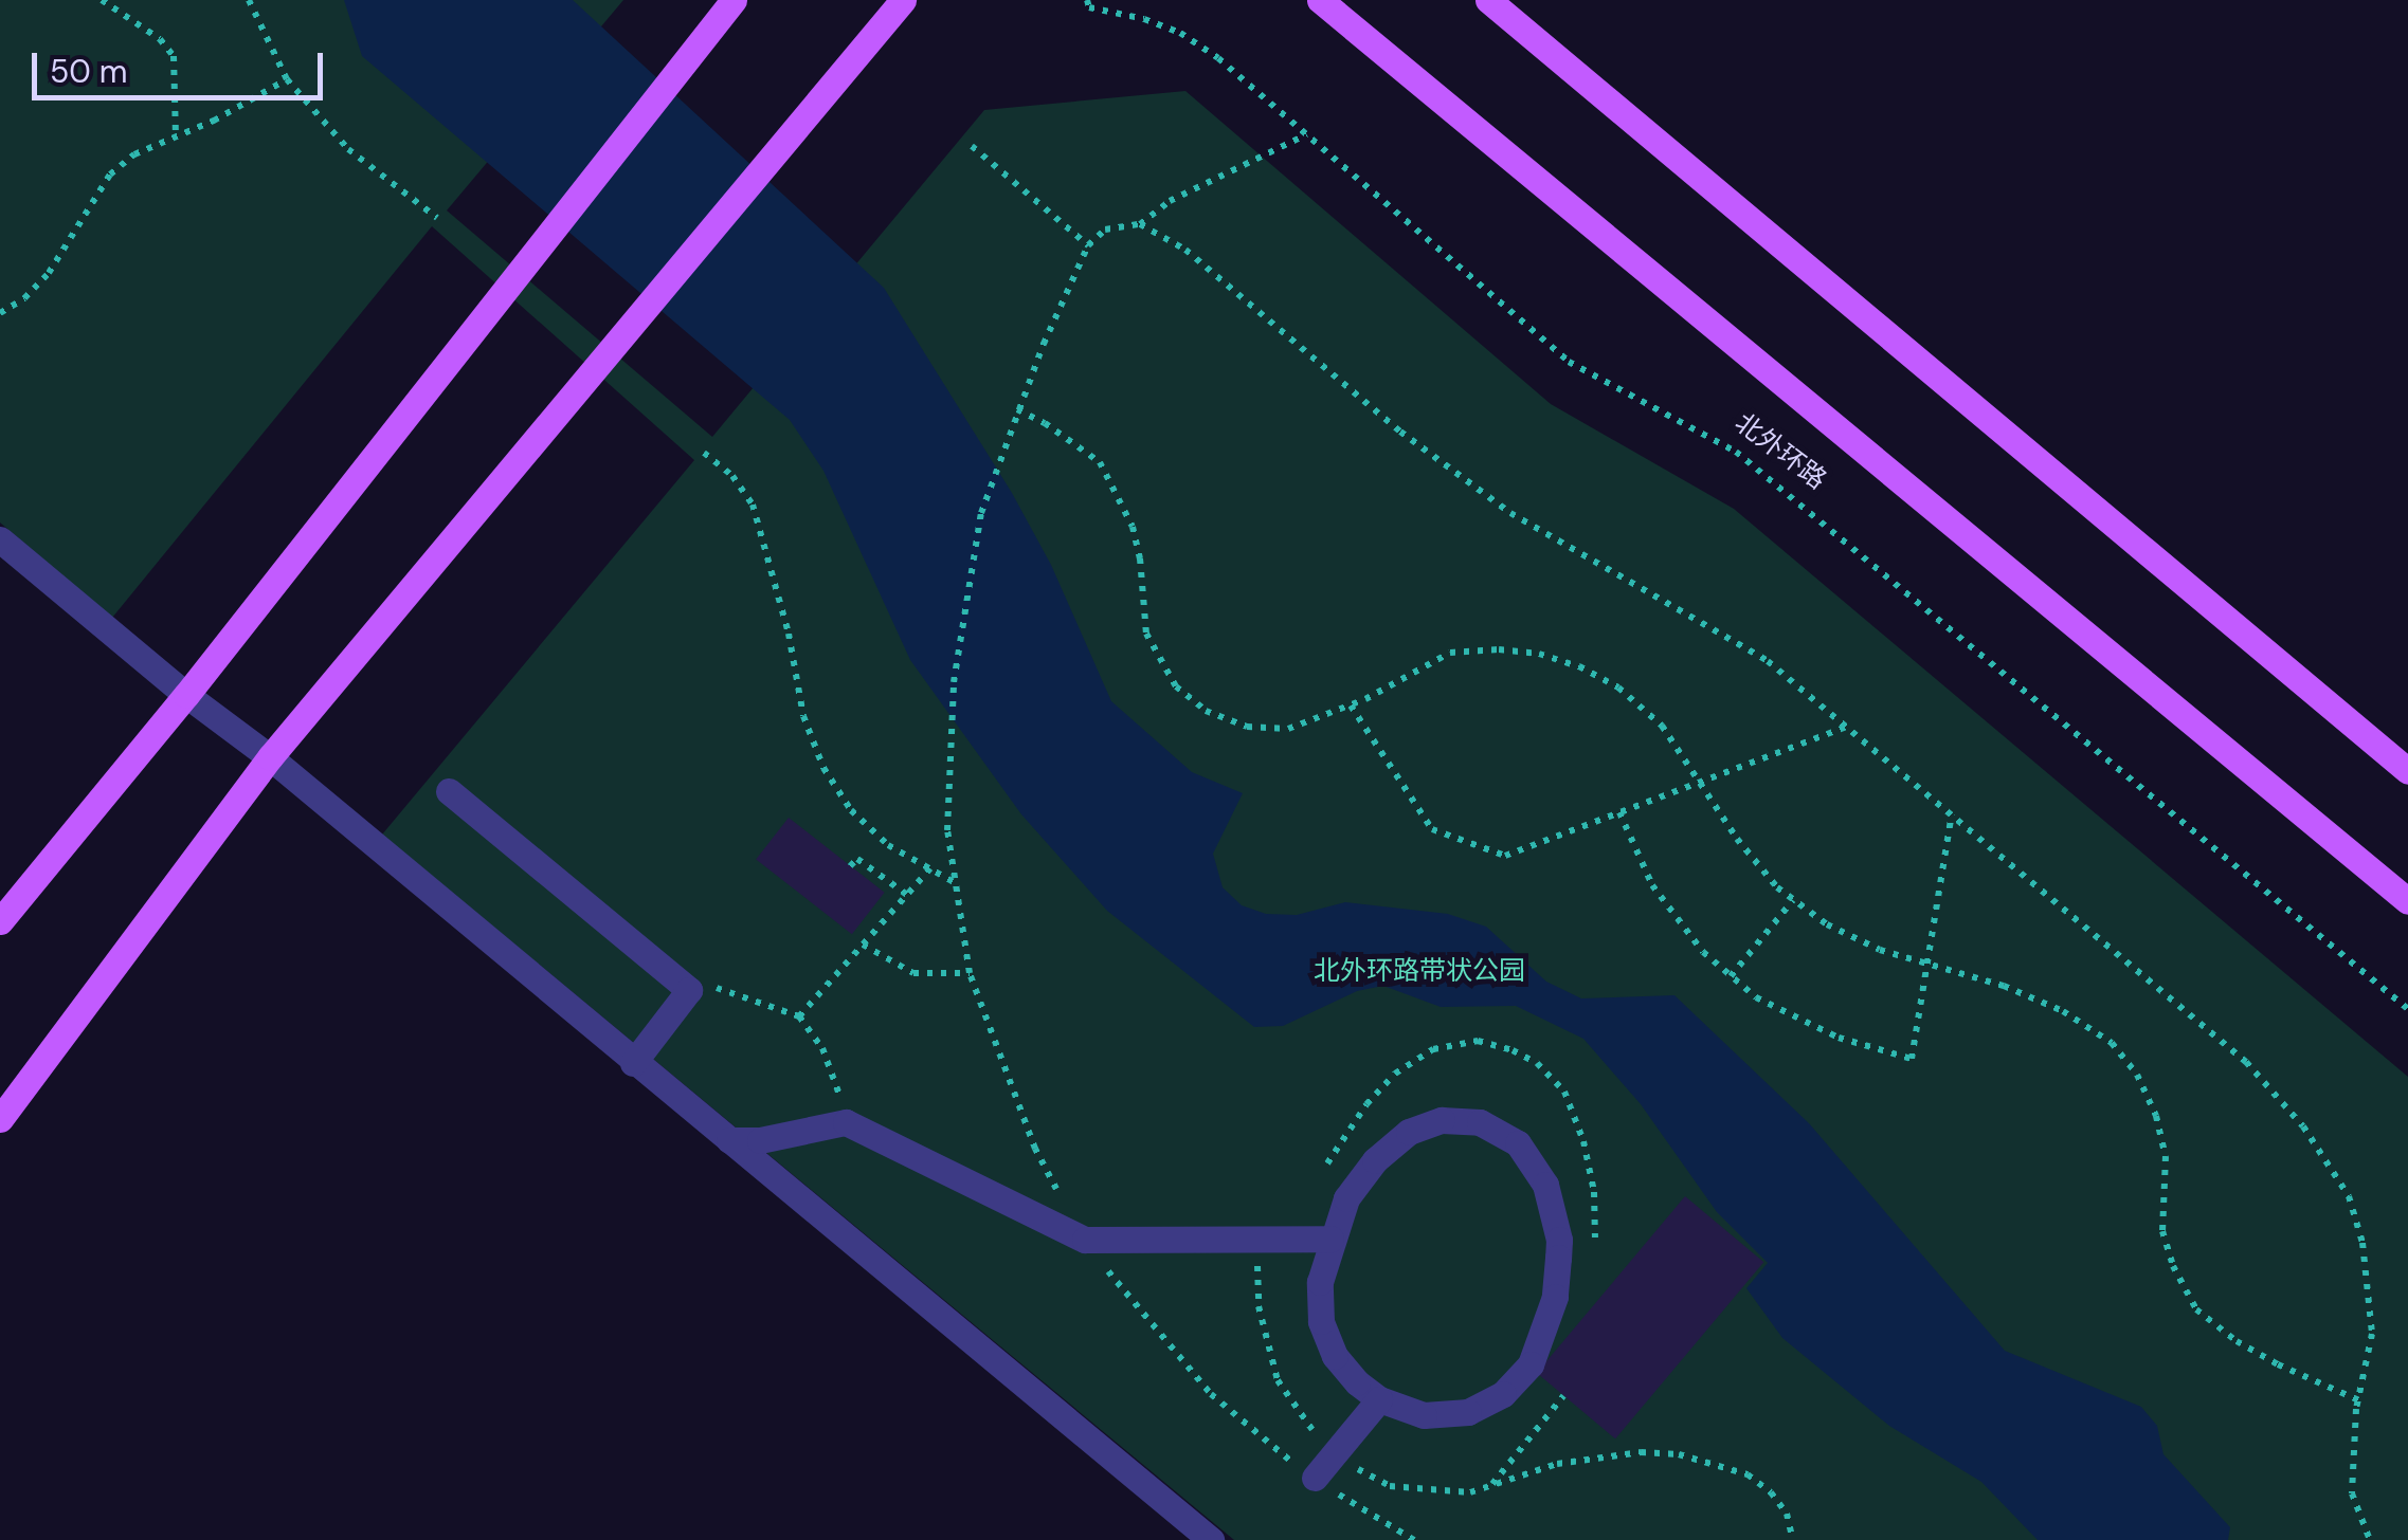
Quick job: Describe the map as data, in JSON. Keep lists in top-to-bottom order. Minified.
{"streets":{"main road":["北外环路"]},"parks":["北外环路带状公园"],"scale_bar":"50 m"}
